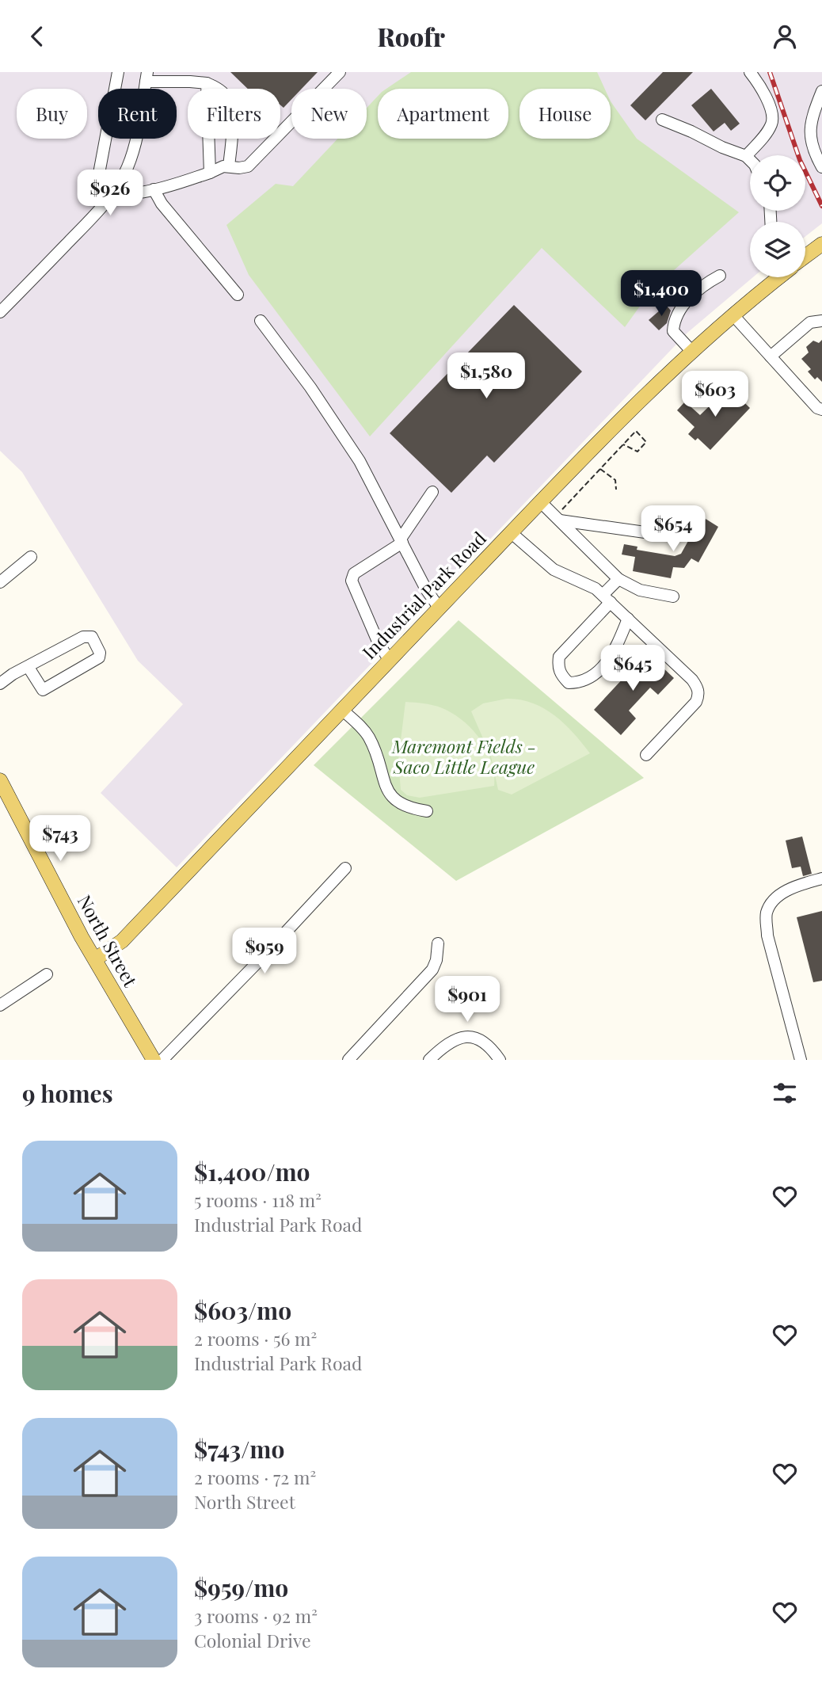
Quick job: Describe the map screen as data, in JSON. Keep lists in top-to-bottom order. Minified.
{"streets":{"main road":["Industrial Park Road","North Street"]},"crossings":[["Industrial Park Road","North Street"]],"parks":["Maremont Fields - Saco Little League"],"page":{"header":"Roofr","chip":["Buy","Rent","Filters","New","Apartment","House"],"price":["$926","$1,400","$1,580","$603","$654","$645","$743","$959","$901"],"heading":"9 homes","list":[{"name":"$1,400/mo","note":"5 rooms · 118 m² · Industrial Park Road"},{"name":"$603/mo","note":"2 rooms · 56 m² · Industrial Park Road"},{"name":"$743/mo","note":"2 rooms · 72 m² · North Street"},{"name":"$959/mo","note":"3 rooms · 92 m² · Colonial Drive"}]}}
